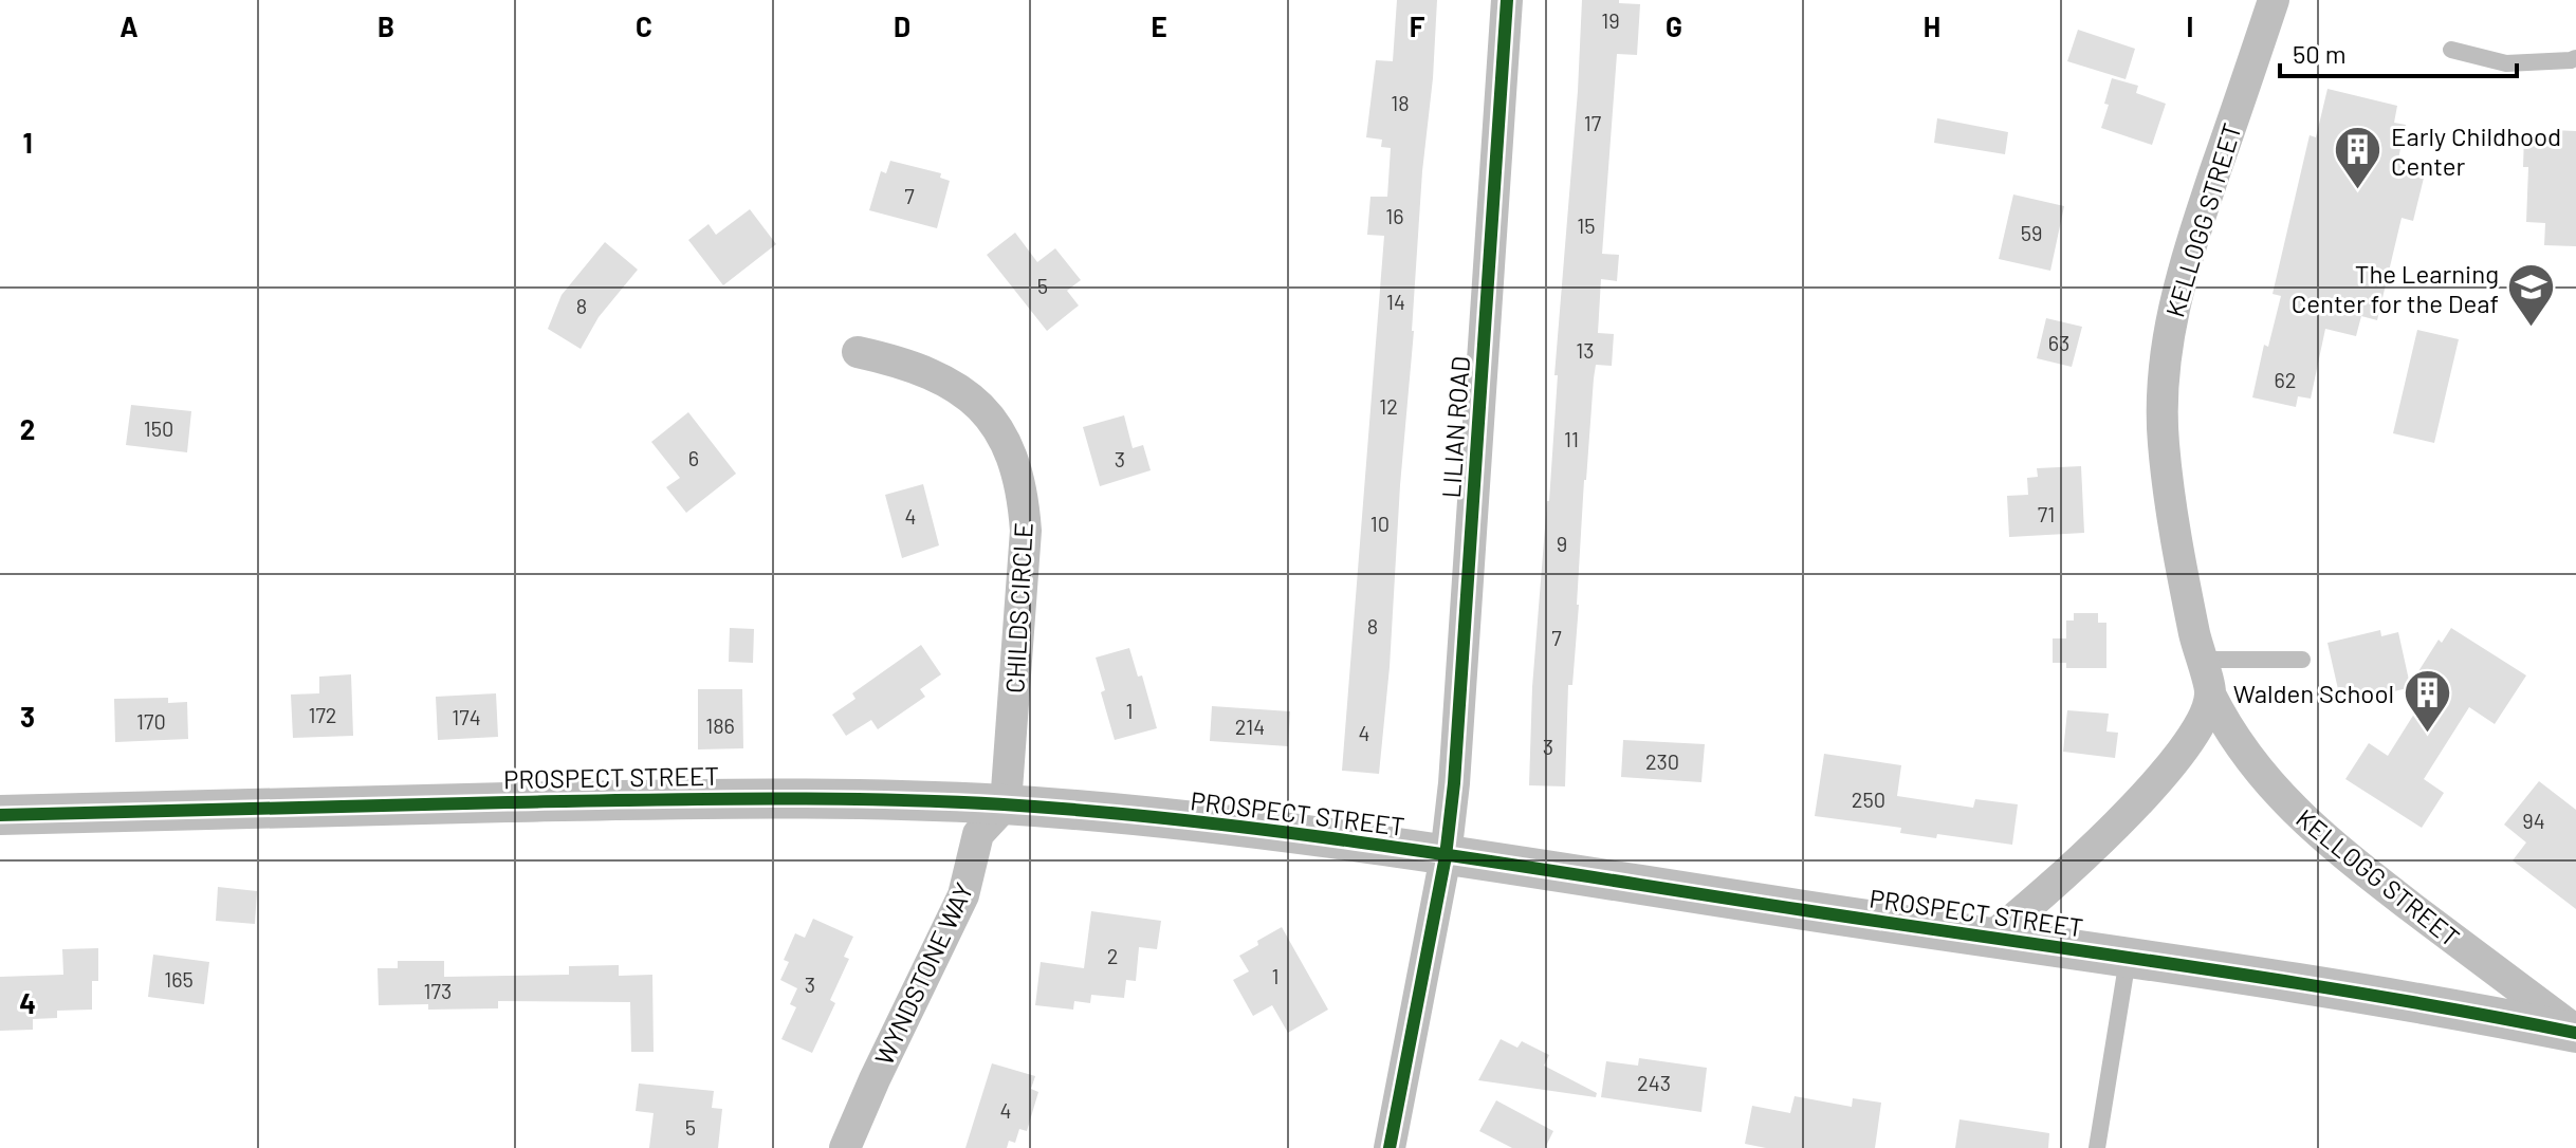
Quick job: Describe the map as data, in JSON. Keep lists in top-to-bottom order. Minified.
{"streets":{"street":["KELLOGG STREET","LILIAN ROAD","CHILDS CIRCLE","PROSPECT STREET","WYNDSTONE WAY"]},"crossings":[["KELLOGG STREET","PROSPECT STREET"],["LILIAN ROAD","PROSPECT STREET"],["CHILDS CIRCLE","PROSPECT STREET"],["CHILDS CIRCLE","WYNDSTONE WAY"],["PROSPECT STREET","WYNDSTONE WAY"]],"places":{"building":["Early Childhood Center","Walden School"],"school or university":["The Learning Center for the Deaf"]},"house_numbers":["19","18","17","7","16","15","59","5","14","8","63","13","62","12","150","11","6","3","71","4","10","9","8","7","1","172","174","170","186","214","4","3","230","250","94","2","1","165","3","173","243","4","5"],"scale_bar":"50 m","grid":{"columns":["A","B","C","D","E","F","G","H","I"],"rows":["1","2","3","4"]}}
